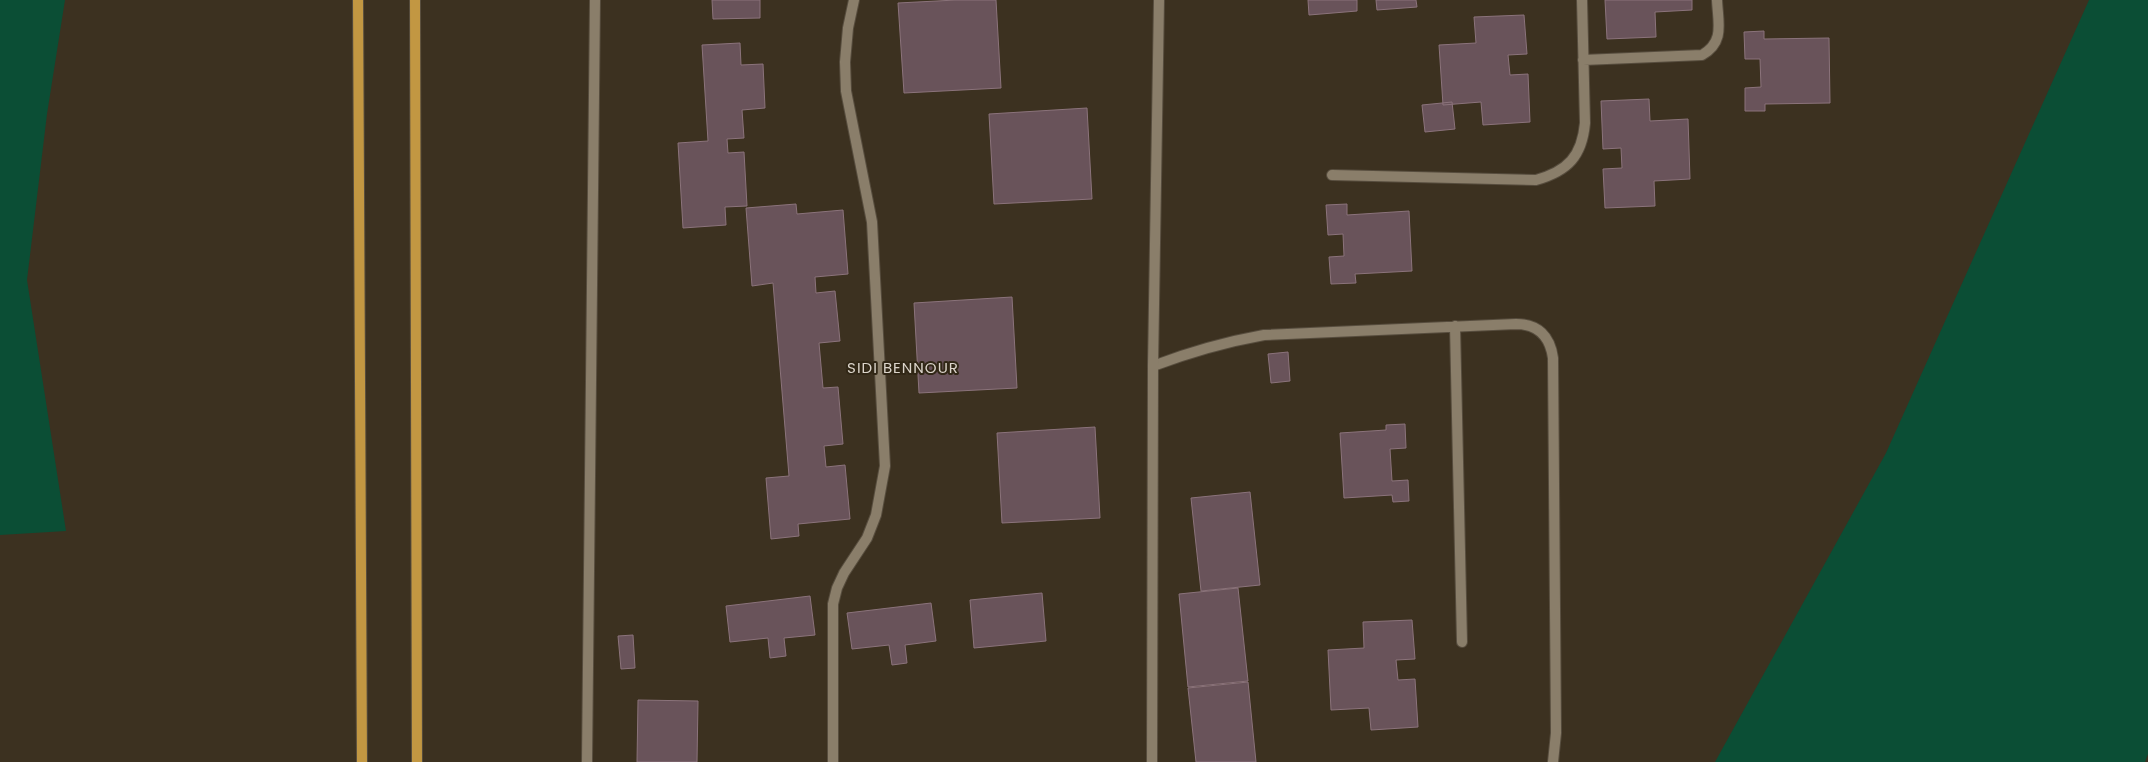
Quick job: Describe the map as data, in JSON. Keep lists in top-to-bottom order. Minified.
{"districts":["SIDI BENNOUR"]}
